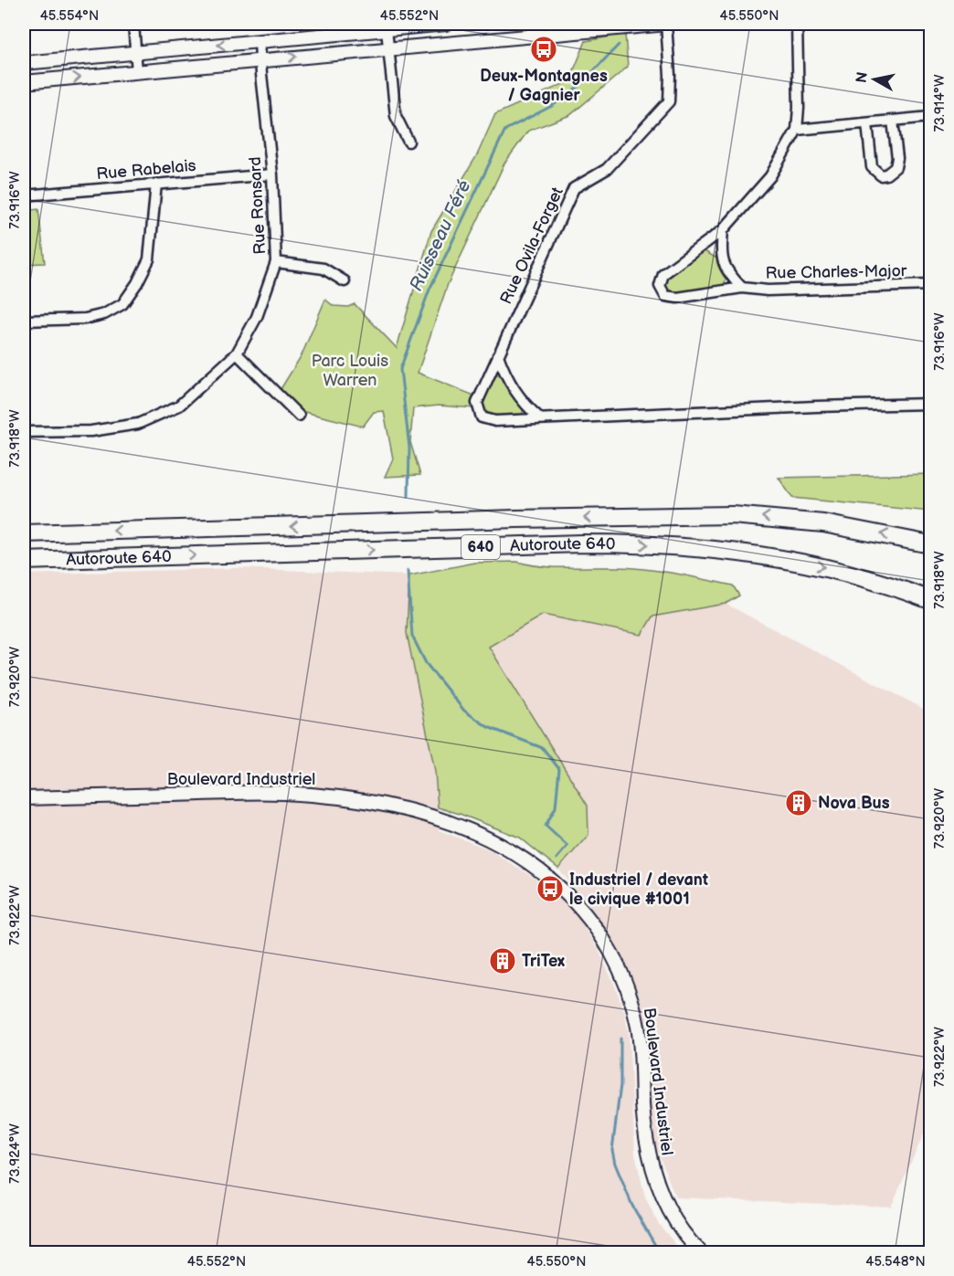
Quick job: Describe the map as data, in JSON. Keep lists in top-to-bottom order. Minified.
{"streets":{"highway":["Autoroute 640","640"],"street":["Rue Rabelais","Rue Ronsard","Rue Ovila-Forget","Rue Charles-Major","Boulevard Industriel"]},"crossings":[["Rue Rabelais","Rue Ronsard"]],"water":["Ruisseau Féré"],"parks":["Parc Louis Warren"],"places":{"bus stop":["Deux-Montagnes / Gagnier","Industriel / devant le civique #1001"],"building":["Nova Bus","TriTex"]},"north":"left","coordinates":["45.554°N","45.552°N","45.550°N","73.914°W","73.916°W","73.918°W","73.920°W","73.922°W","73.924°W","45.548°N"]}
